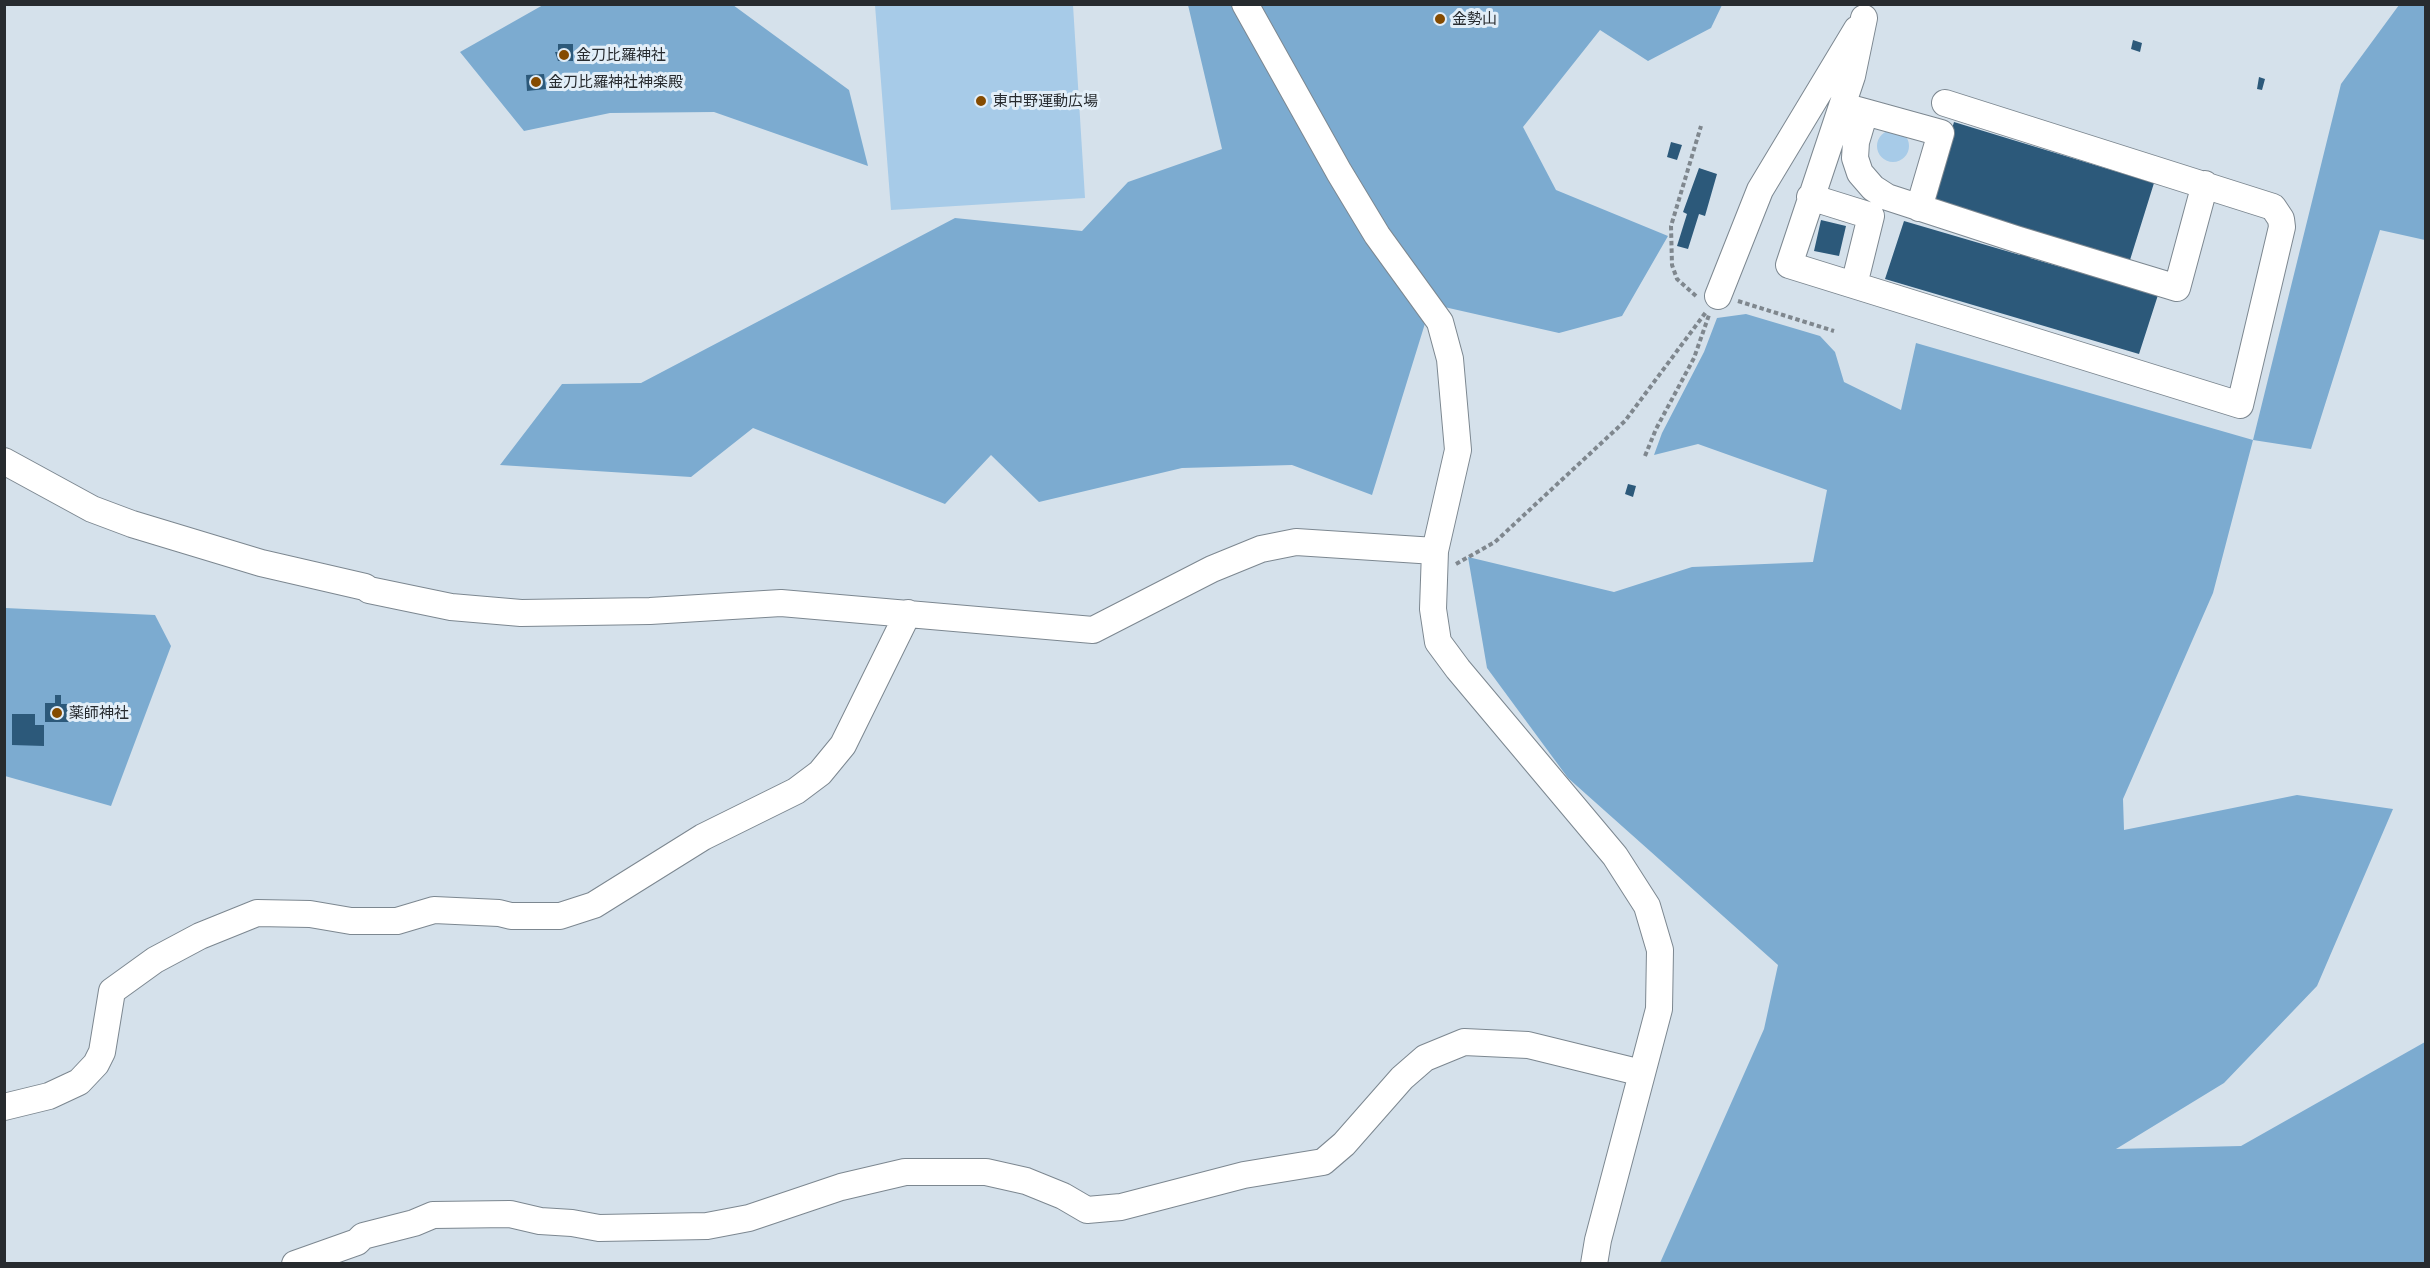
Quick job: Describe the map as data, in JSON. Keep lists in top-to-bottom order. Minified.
{"places":["金勢山","金刀比羅神社","金刀比羅神社神楽殿","東中野運動広場","薬師神社"]}
